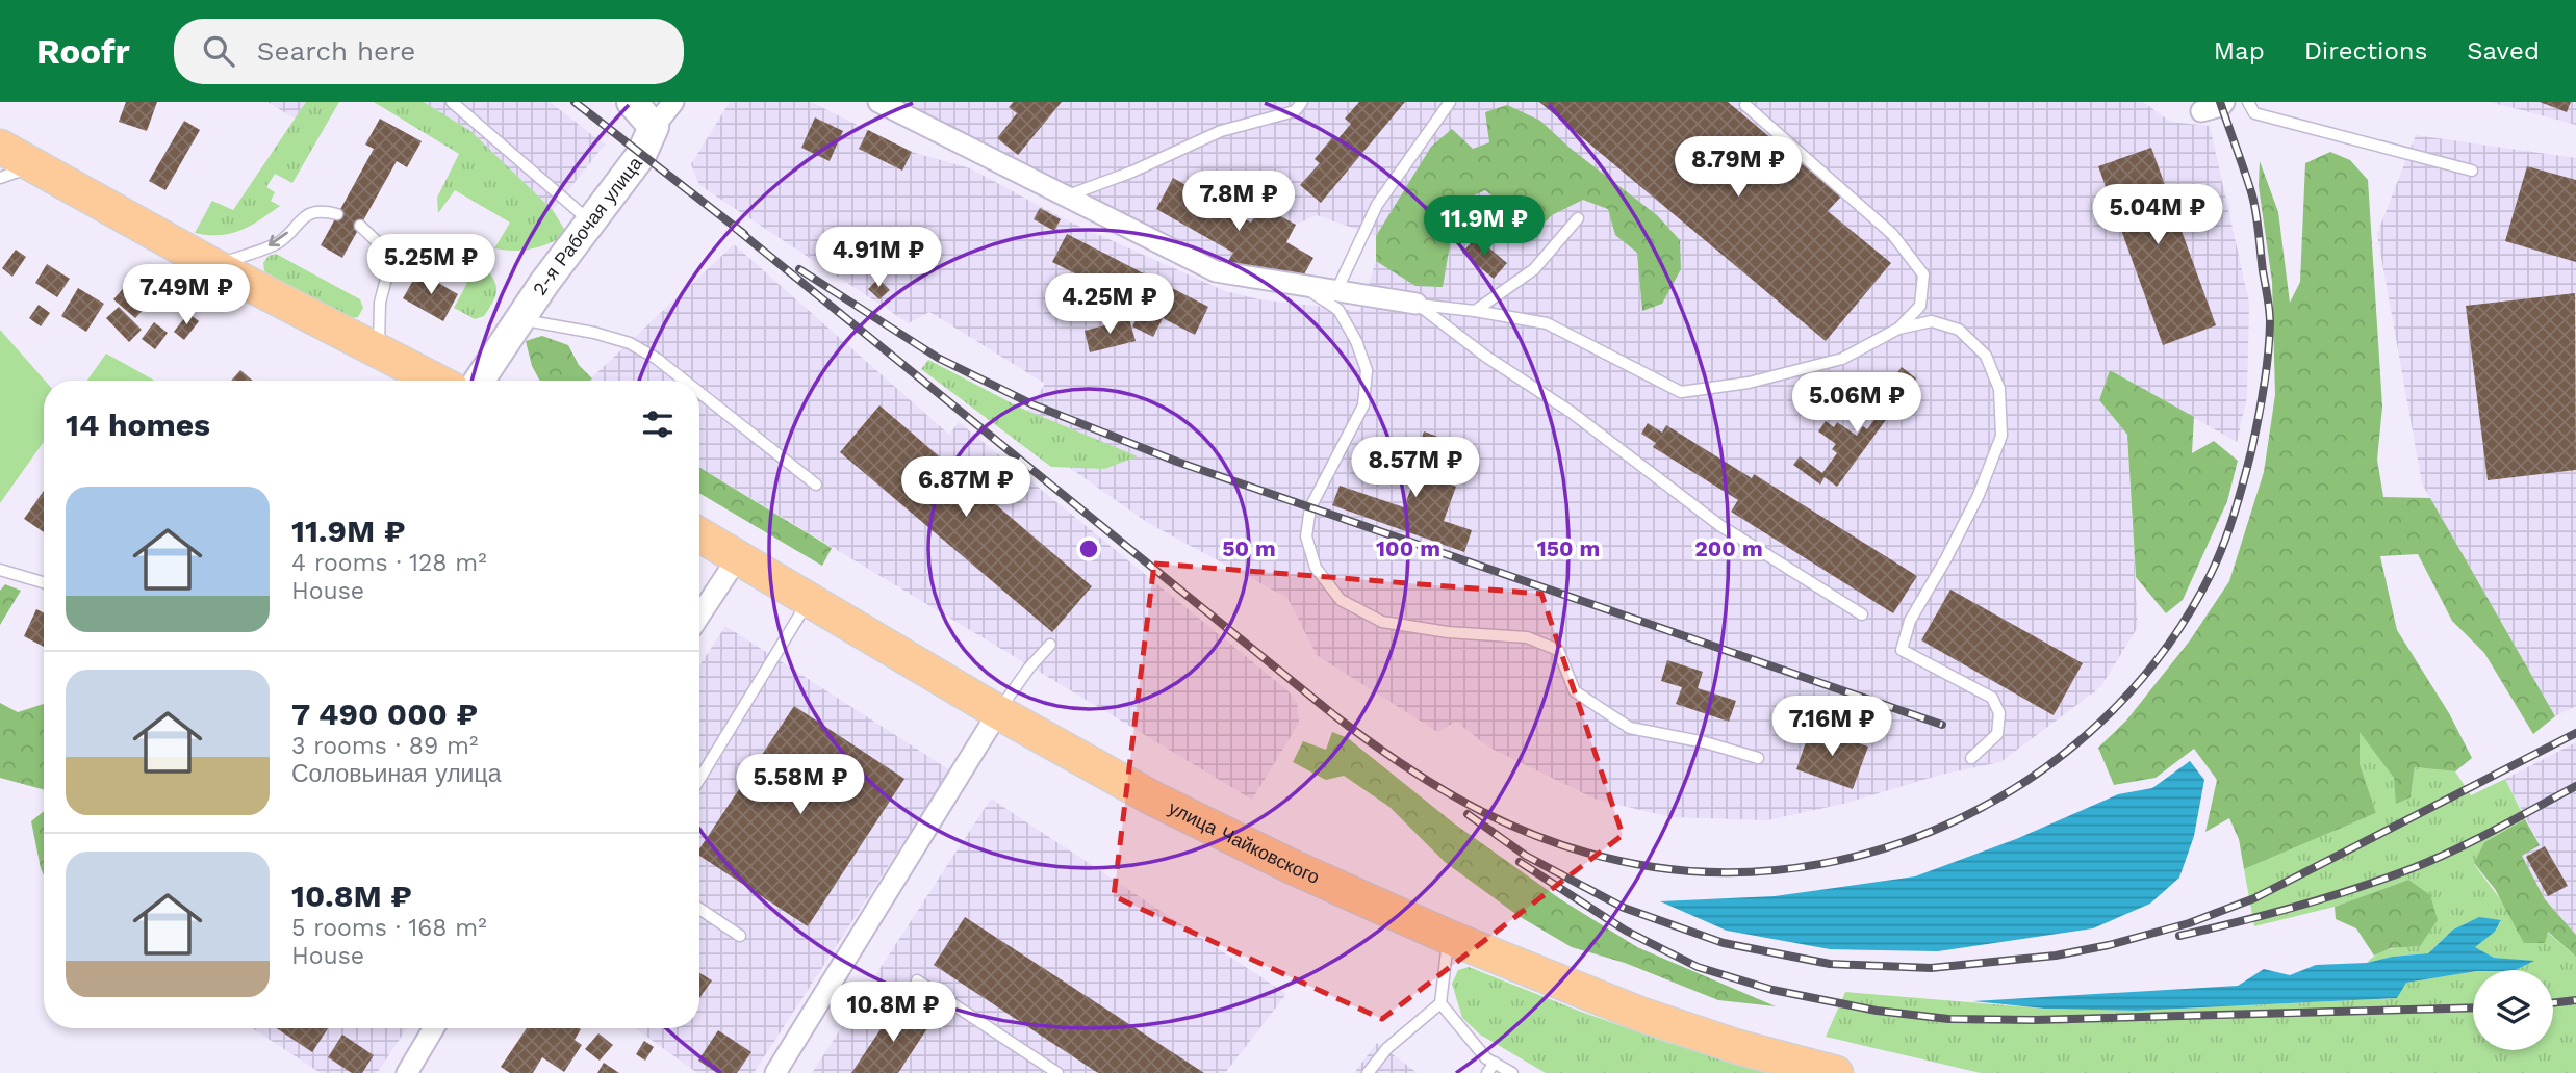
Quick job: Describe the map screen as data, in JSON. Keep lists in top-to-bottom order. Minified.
{"streets":{"main road":["2-я Рабочая улица","улица Чайковского"]},"page":{"header":"Roofr","search":"Search here","nav":["Map","Directions","Saved"],"price":["8.79M ₽","7.8M ₽","5.04M ₽","11.9M ₽","4.91M ₽","5.25M ₽","7.49M ₽","4.25M ₽","5.06M ₽","8.57M ₽","6.87M ₽","7.16M ₽","5.58M ₽","10.8M ₽"],"heading":"14 homes","list":[{"name":"11.9M ₽","note":"4 rooms · 128 m² · House"},{"name":"7 490 000 ₽","note":"3 rooms · 89 m² · Соловьиная улица"},{"name":"10.8M ₽","note":"5 rooms · 168 m² · House"}]},"rings":["50 m","100 m","150 m","200 m"]}
